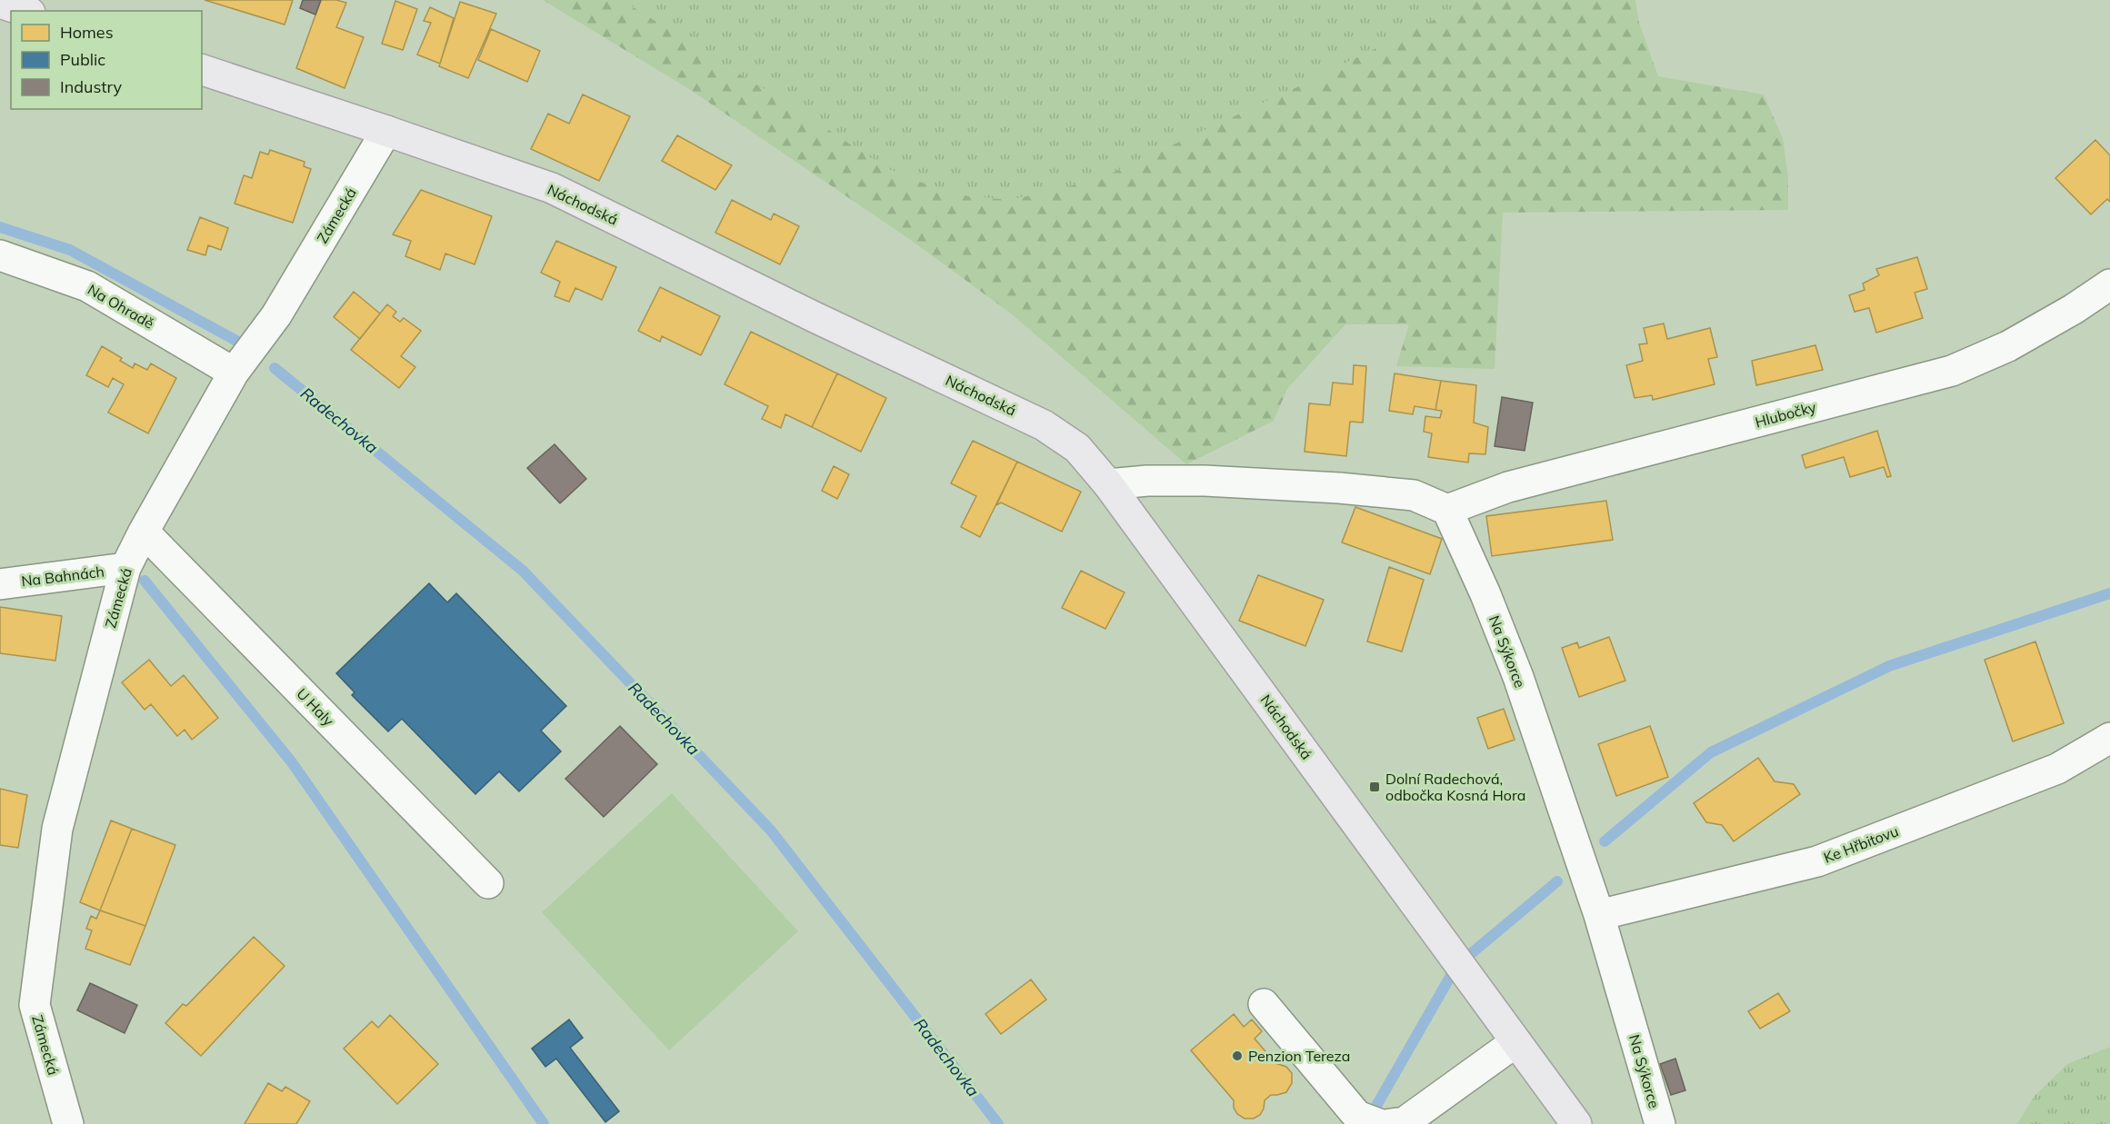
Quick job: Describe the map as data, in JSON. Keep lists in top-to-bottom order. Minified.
{"streets":{"main road":["Náchodská"],"street":["Zámecká","Na Ohradě","Hlubočky","Na Bahnách","Na Sýkorce","U Haly","Ke Hřbitovu"]},"crossings":[["Náchodská","Zámecká"],["Zámecká","Na Ohradě"],["Zámecká","Na Bahnách"],["Zámecká","U Haly"],["Hlubočky","Na Sýkorce"],["Na Sýkorce","Ke Hřbitovu"]],"water":["Radechovka"],"places":{"transit":["Dolní Radechová, odbočka Kosná Hora"],"other":["Penzion Tereza"]},"legend":["Homes","Public","Industry"]}
